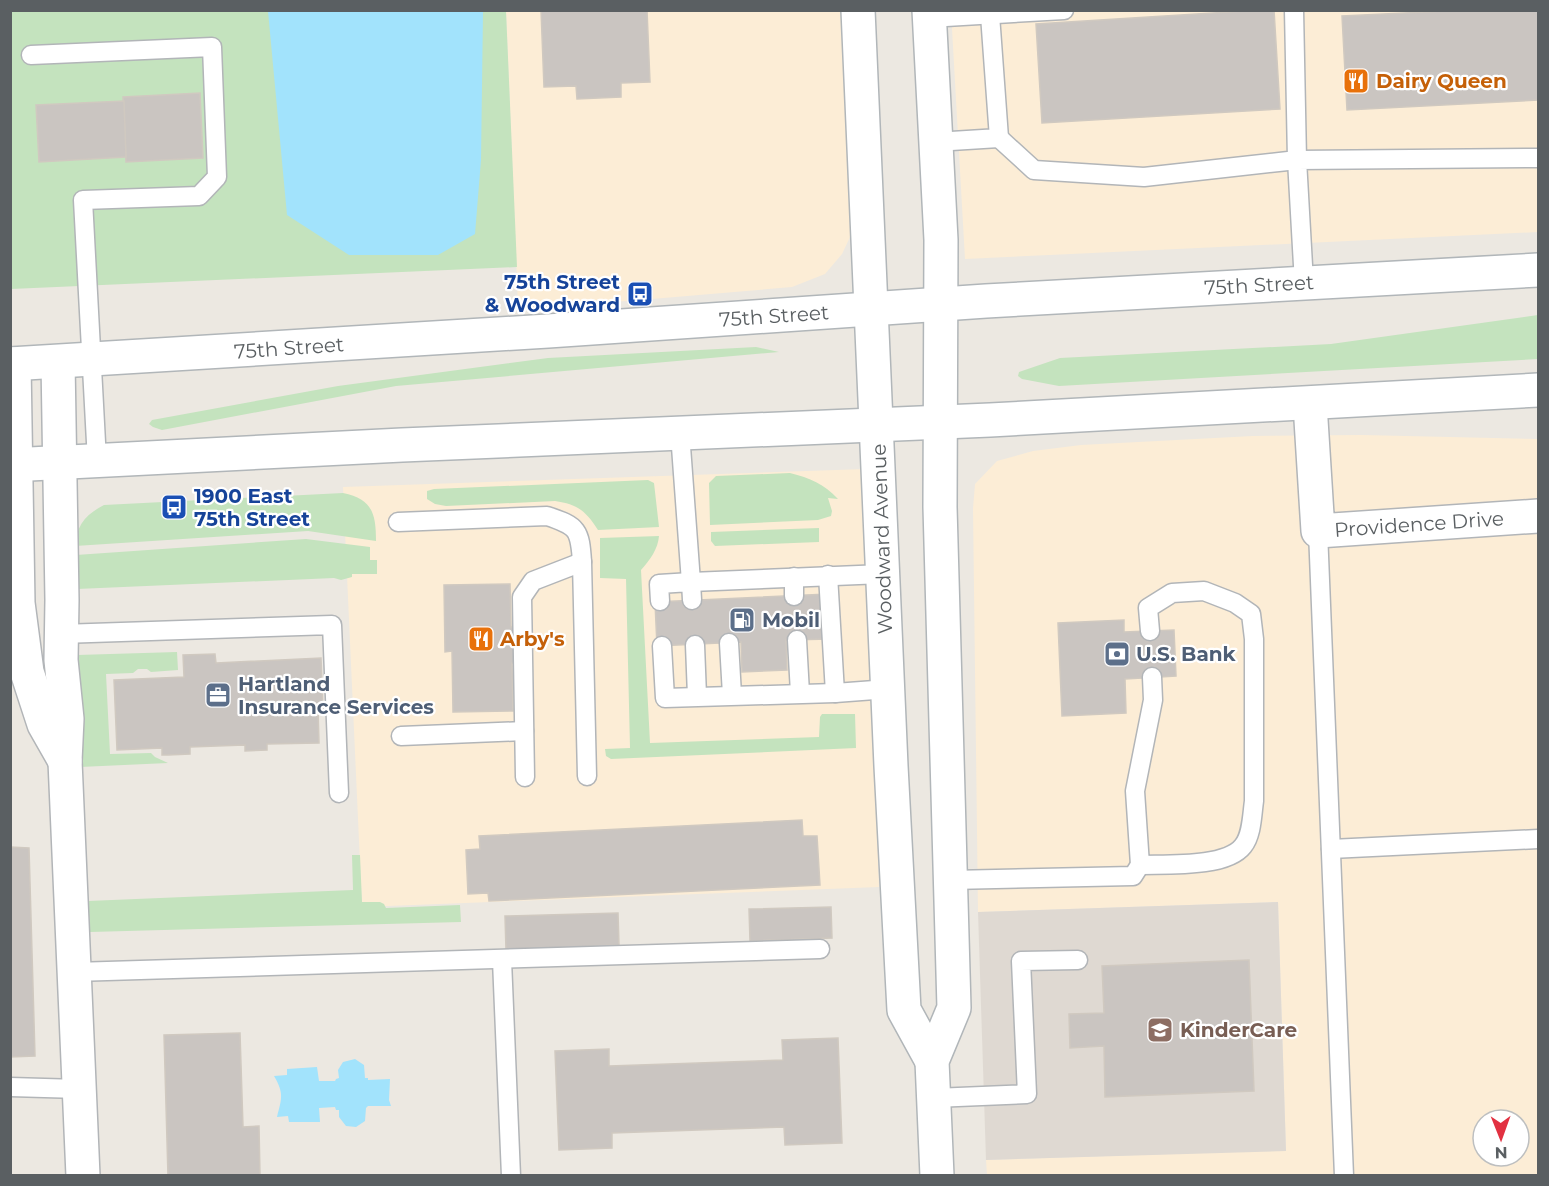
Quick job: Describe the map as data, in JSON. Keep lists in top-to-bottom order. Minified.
{"streets":{"main road":["75th Street","Providence Drive","Woodward Avenue"]},"crossings":[["75th Street","Woodward Avenue"]],"places":{"restaurant":["Dairy Queen","Arby's"],"bus stop":["75th Street & Woodward","1900 East 75th Street"],"fuel station":["Mobil"],"bank":["U.S. Bank"],"office":["Hartland Insurance Services"],"school or university":["KinderCare"]},"north":"bottom"}
